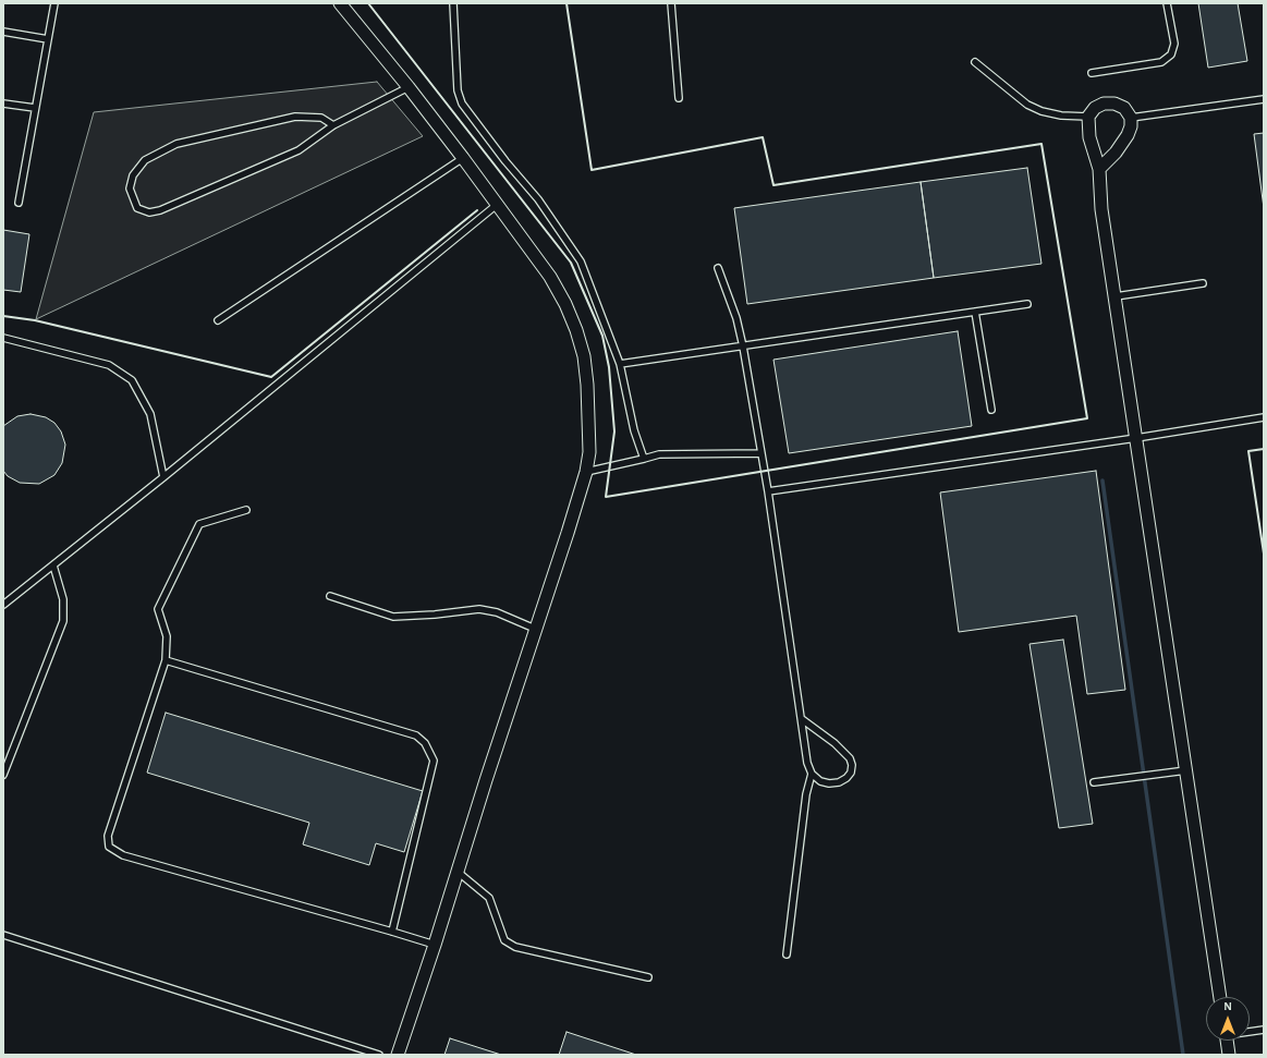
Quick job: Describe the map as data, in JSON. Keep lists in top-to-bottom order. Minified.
{"north":"top"}
